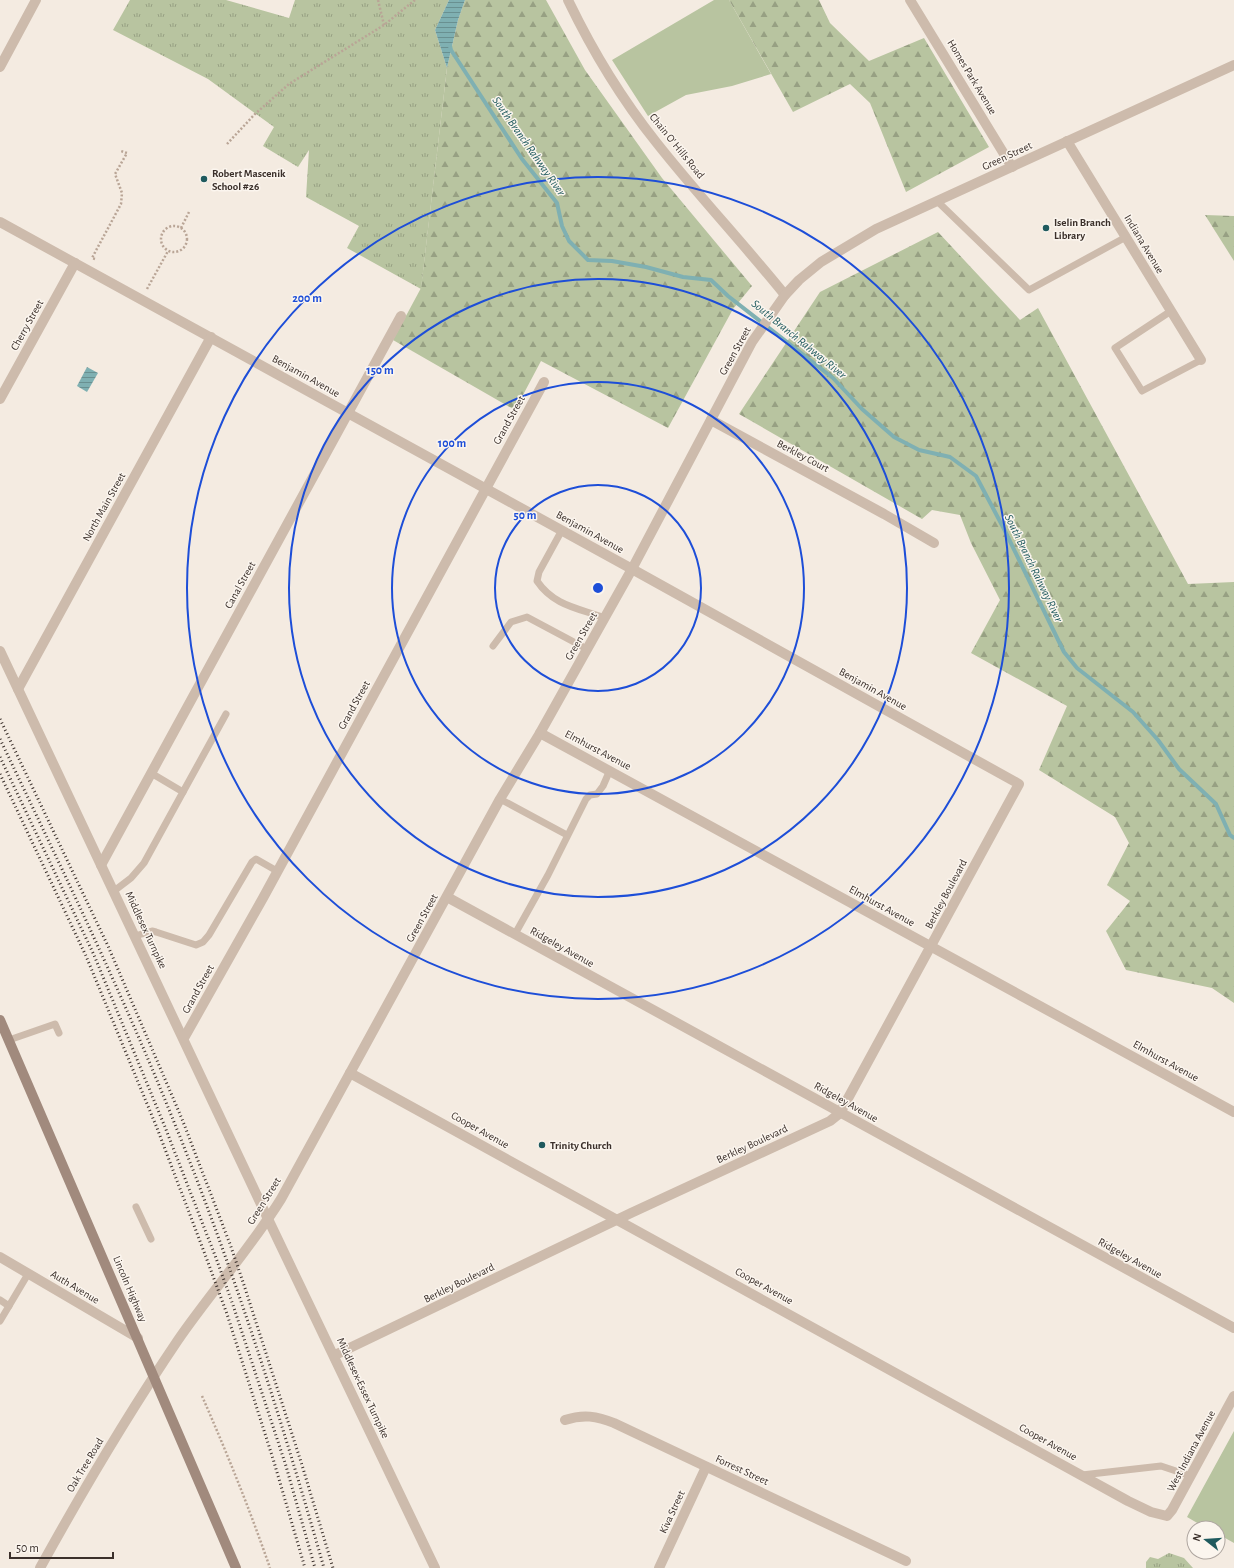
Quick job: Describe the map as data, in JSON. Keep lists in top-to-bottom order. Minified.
{"streets":{"main road":["Lincoln Highway"],"street":["Homes Park Avenue","Chain O' Hills Road","Green Street","Indiana Avenue","Cherry Street","Benjamin Avenue","Grand Street","Berkley Court","North Main Street","Canal Street","Elmhurst Avenue","Berkley Boulevard","Middlesex Turnpike","Ridgeley Avenue","Cooper Avenue","Auth Avenue","Middlesex-Essex Turnpike","West Indiana Avenue","Oak Tree Road","Forrest Street","Kiva Street"]},"crossings":[["Homes Park Avenue","Green Street"],["Chain O' Hills Road","Green Street"],["Green Street","Indiana Avenue"],["Green Street","Benjamin Avenue"],["Green Street","Berkley Court"],["Green Street","Elmhurst Avenue"],["Green Street","Middlesex Turnpike"],["Green Street","Ridgeley Avenue"],["Green Street","Cooper Avenue"],["Green Street","Lincoln Highway"],["Green Street","Middlesex-Essex Turnpike"],["Green Street","Oak Tree Road"],["Cherry Street","Benjamin Avenue"],["Benjamin Avenue","Grand Street"],["Benjamin Avenue","North Main Street"],["Benjamin Avenue","Canal Street"],["Benjamin Avenue","Berkley Boulevard"],["Grand Street","Middlesex Turnpike"],["North Main Street","Middlesex Turnpike"],["Canal Street","Middlesex Turnpike"],["Elmhurst Avenue","Berkley Boulevard"],["Berkley Boulevard","Ridgeley Avenue"],["Berkley Boulevard","Cooper Avenue"],["Berkley Boulevard","Middlesex-Essex Turnpike"],["Middlesex Turnpike","Middlesex-Essex Turnpike"],["Cooper Avenue","West Indiana Avenue"],["Auth Avenue","Lincoln Highway"],["Lincoln Highway","Oak Tree Road"],["Forrest Street","Kiva Street"]],"water":["South Branch Rahway River"],"places":["Robert Mascenik School #26","Iselin Branch Library","Trinity Church"],"scale_bar":"50 m","north":"left","rings":["200 m","150 m","100 m","50 m"]}
